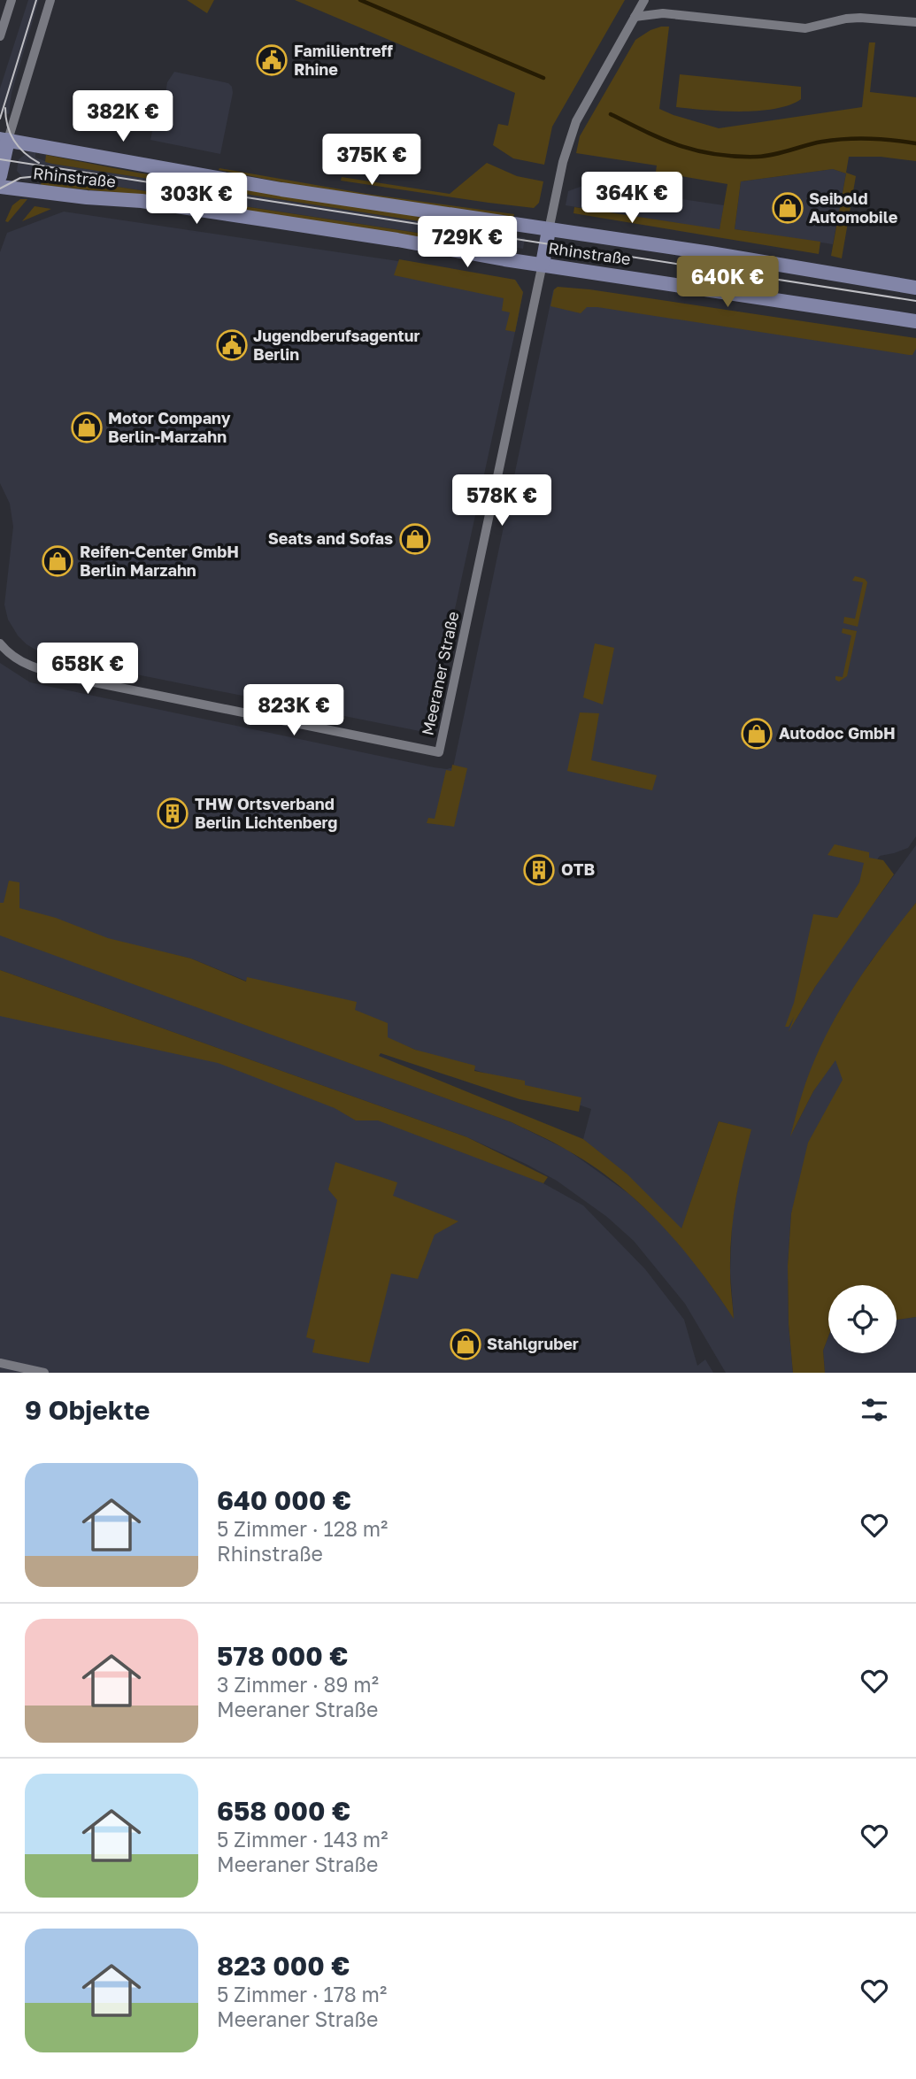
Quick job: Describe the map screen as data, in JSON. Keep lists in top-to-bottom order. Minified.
{"streets":{"main road":["Rhinstraße"],"street":["Meeraner Straße"]},"crossings":[["Rhinstraße","Meeraner Straße"]],"places":{"public building":["Familientreff Rhine","Jugendberufsagentur Berlin"],"shop":["Seibold Automobile","Motor Company Berlin-Marzahn","Seats and Sofas","Reifen-Center GmbH Berlin Marzahn","Autodoc GmbH","Stahlgruber"],"building":["THW Ortsverband Berlin Lichtenberg","OTB"]},"page":{"price":["382K €","375K €","364K €","303K €","729K €","640K €","578K €","658K €","823K €"],"heading":"9 Objekte","list":[{"name":"640 000 €","note":"5 Zimmer · 128 m² · Rhinstraße"},{"name":"578 000 €","note":"3 Zimmer · 89 m² · Meeraner Straße"},{"name":"658 000 €","note":"5 Zimmer · 143 m² · Meeraner Straße"},{"name":"823 000 €","note":"5 Zimmer · 178 m² · Meeraner Straße"}]}}
